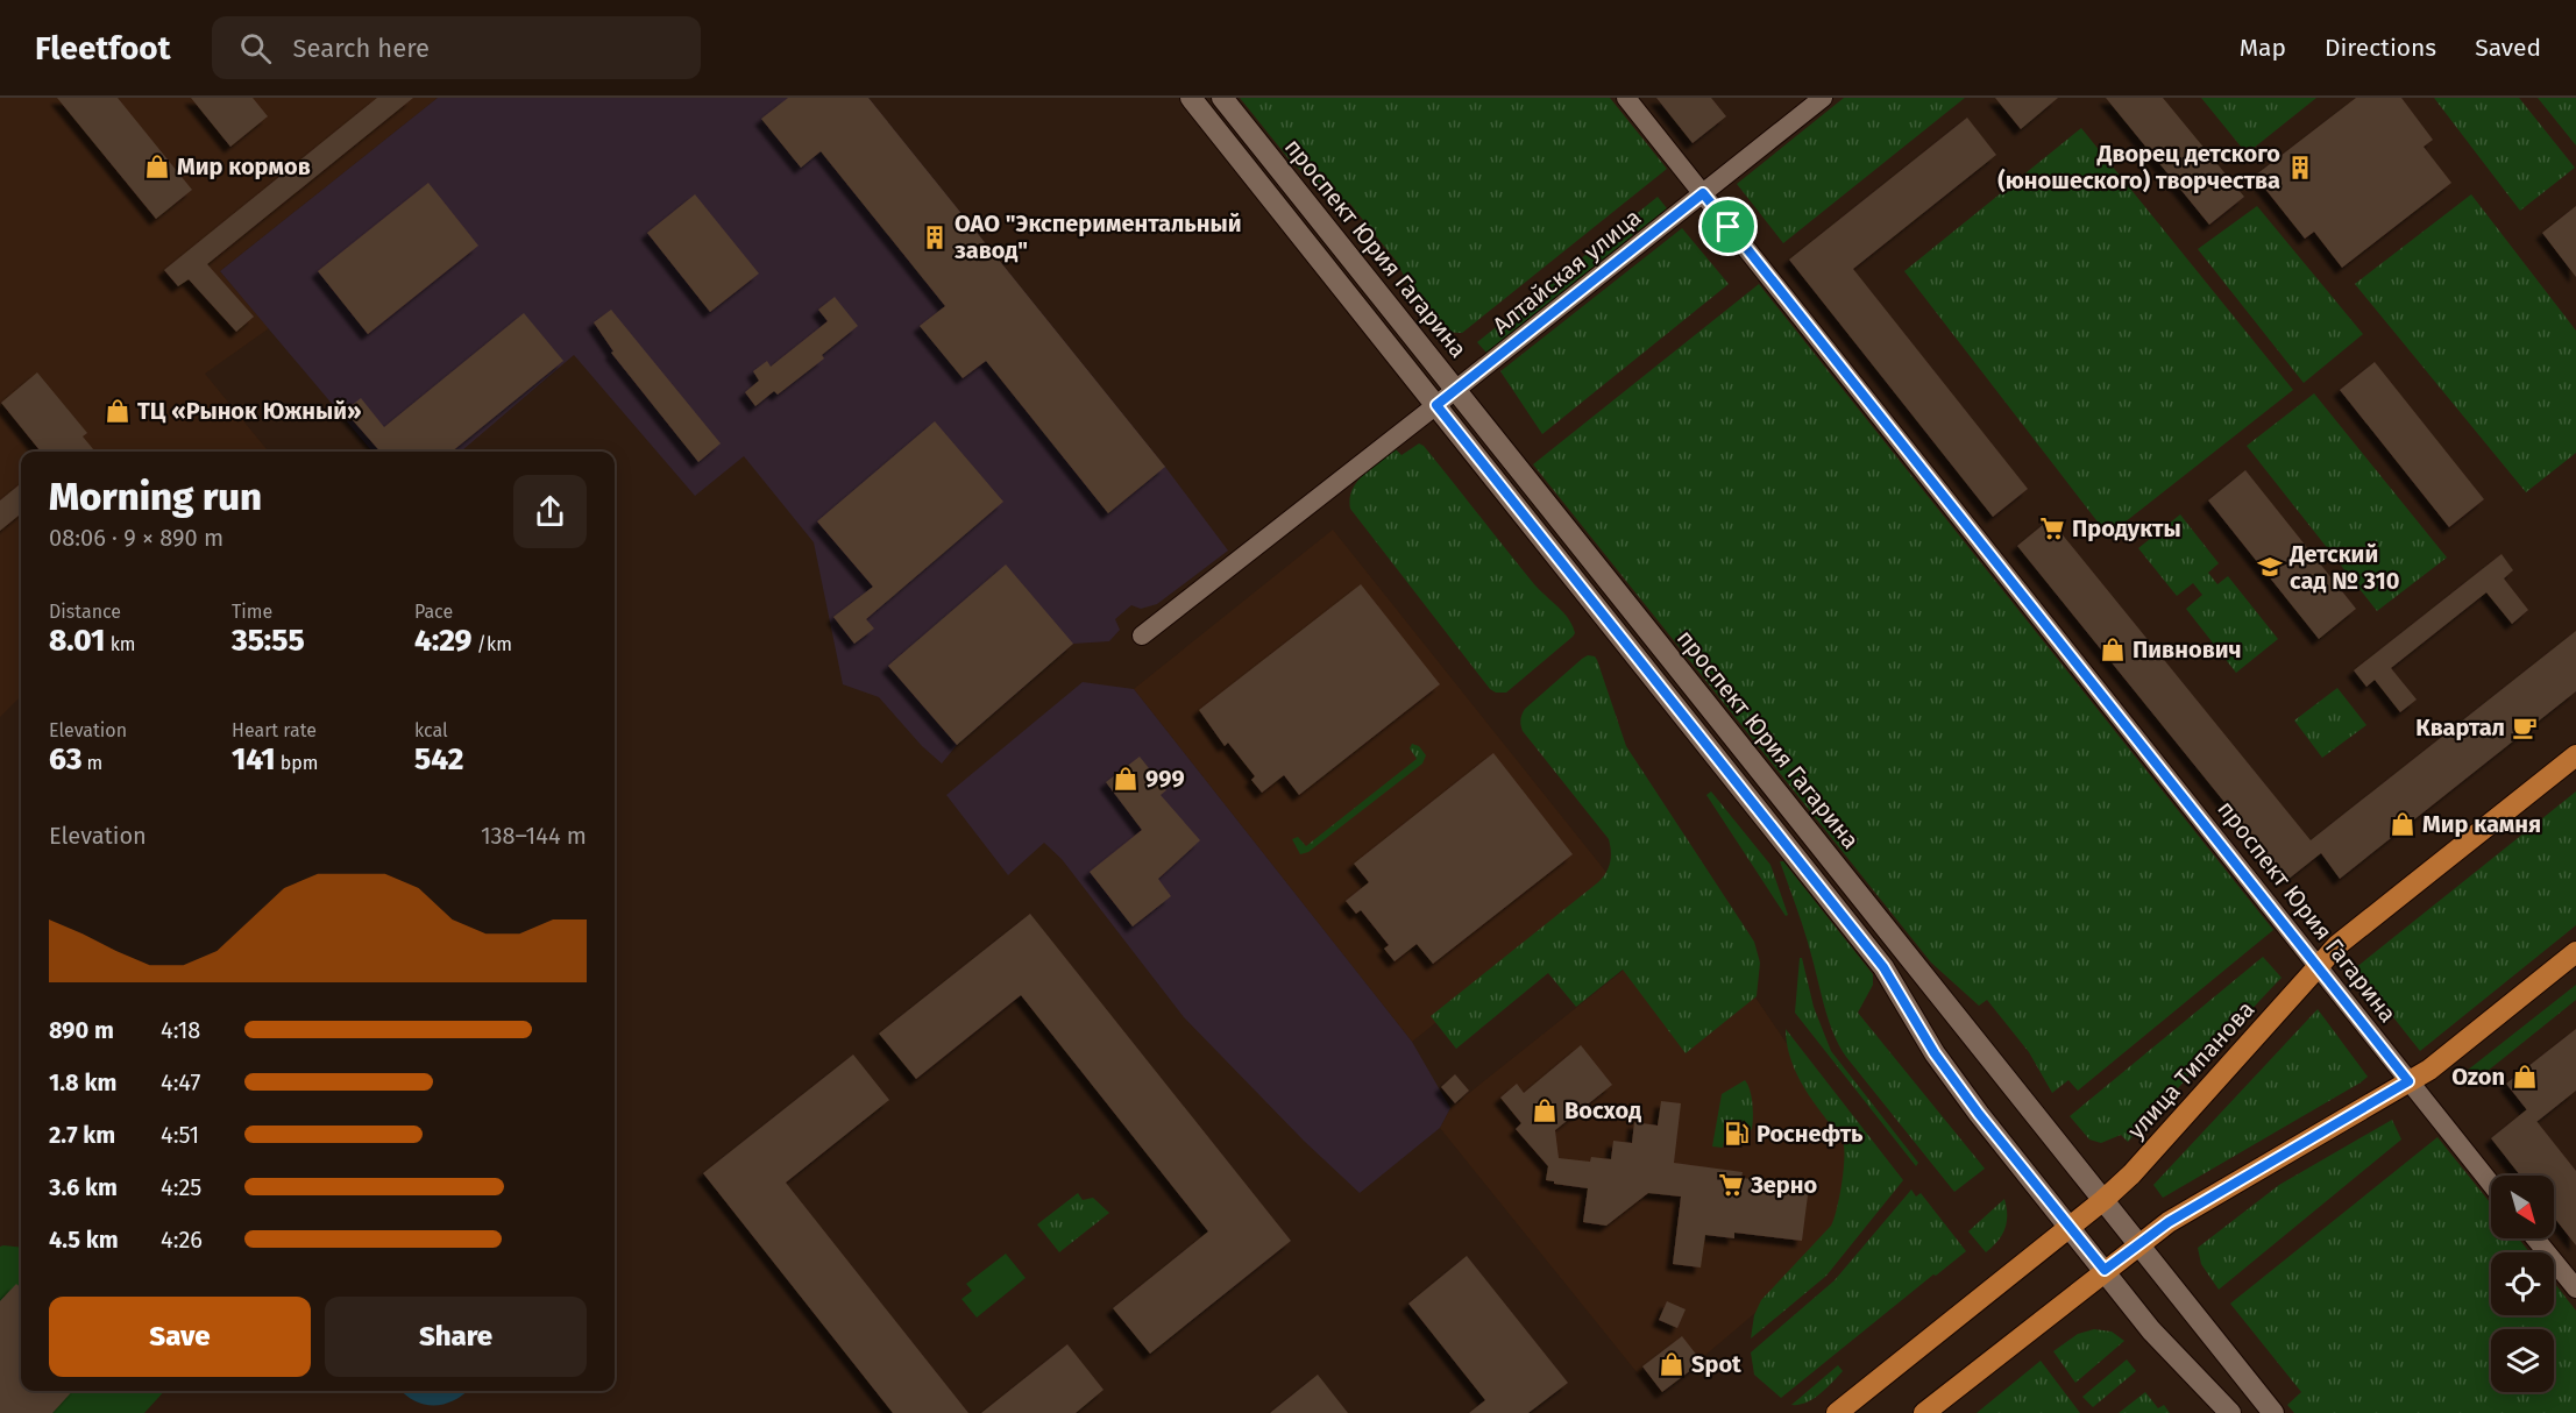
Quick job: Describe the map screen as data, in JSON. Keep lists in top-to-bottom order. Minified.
{"streets":{"main road":["проспект Юрия Гагарина","улица Типанова"],"street":["Алтайская улица"]},"crossings":[["проспект Юрия Гагарина","Алтайская улица"],["проспект Юрия Гагарина","улица Типанова"]],"places":{"shop":["Мир кормов","ТЦ «Рынок Южный»","Пивнович","999","Мир камня","Ozon","Восход","Spot"],"building":["Дворец детского (юношеского) творчества","ОАО \"Экспериментальный завод\""],"supermarket":["Продукты","Зерно"],"school or university":["Детский сад № 310"],"cafe":["Квартал"],"fuel station":["Роснефть"]},"north":"bottom right","page":{"header":"Fleetfoot","search":"Search here","nav":["Map","Directions","Saved"],"heading":["Morning run","08:06 · 9 × 890 m"],"stats":[["Distance","8.01 km"],["Time","35:55"],["Pace","4:29 /km"],["Elevation","63 m"],["Heart rate","141 bpm"],["kcal","542"]],"chart":["Elevation","138–144 m"],"list":[{"name":"890 m","note":"4:18"},{"name":"1.8 km","note":"4:47"},{"name":"2.7 km","note":"4:51"},{"name":"3.6 km","note":"4:25"},{"name":"4.5 km","note":"4:26"}],"buttons":["Save","Share"]}}
